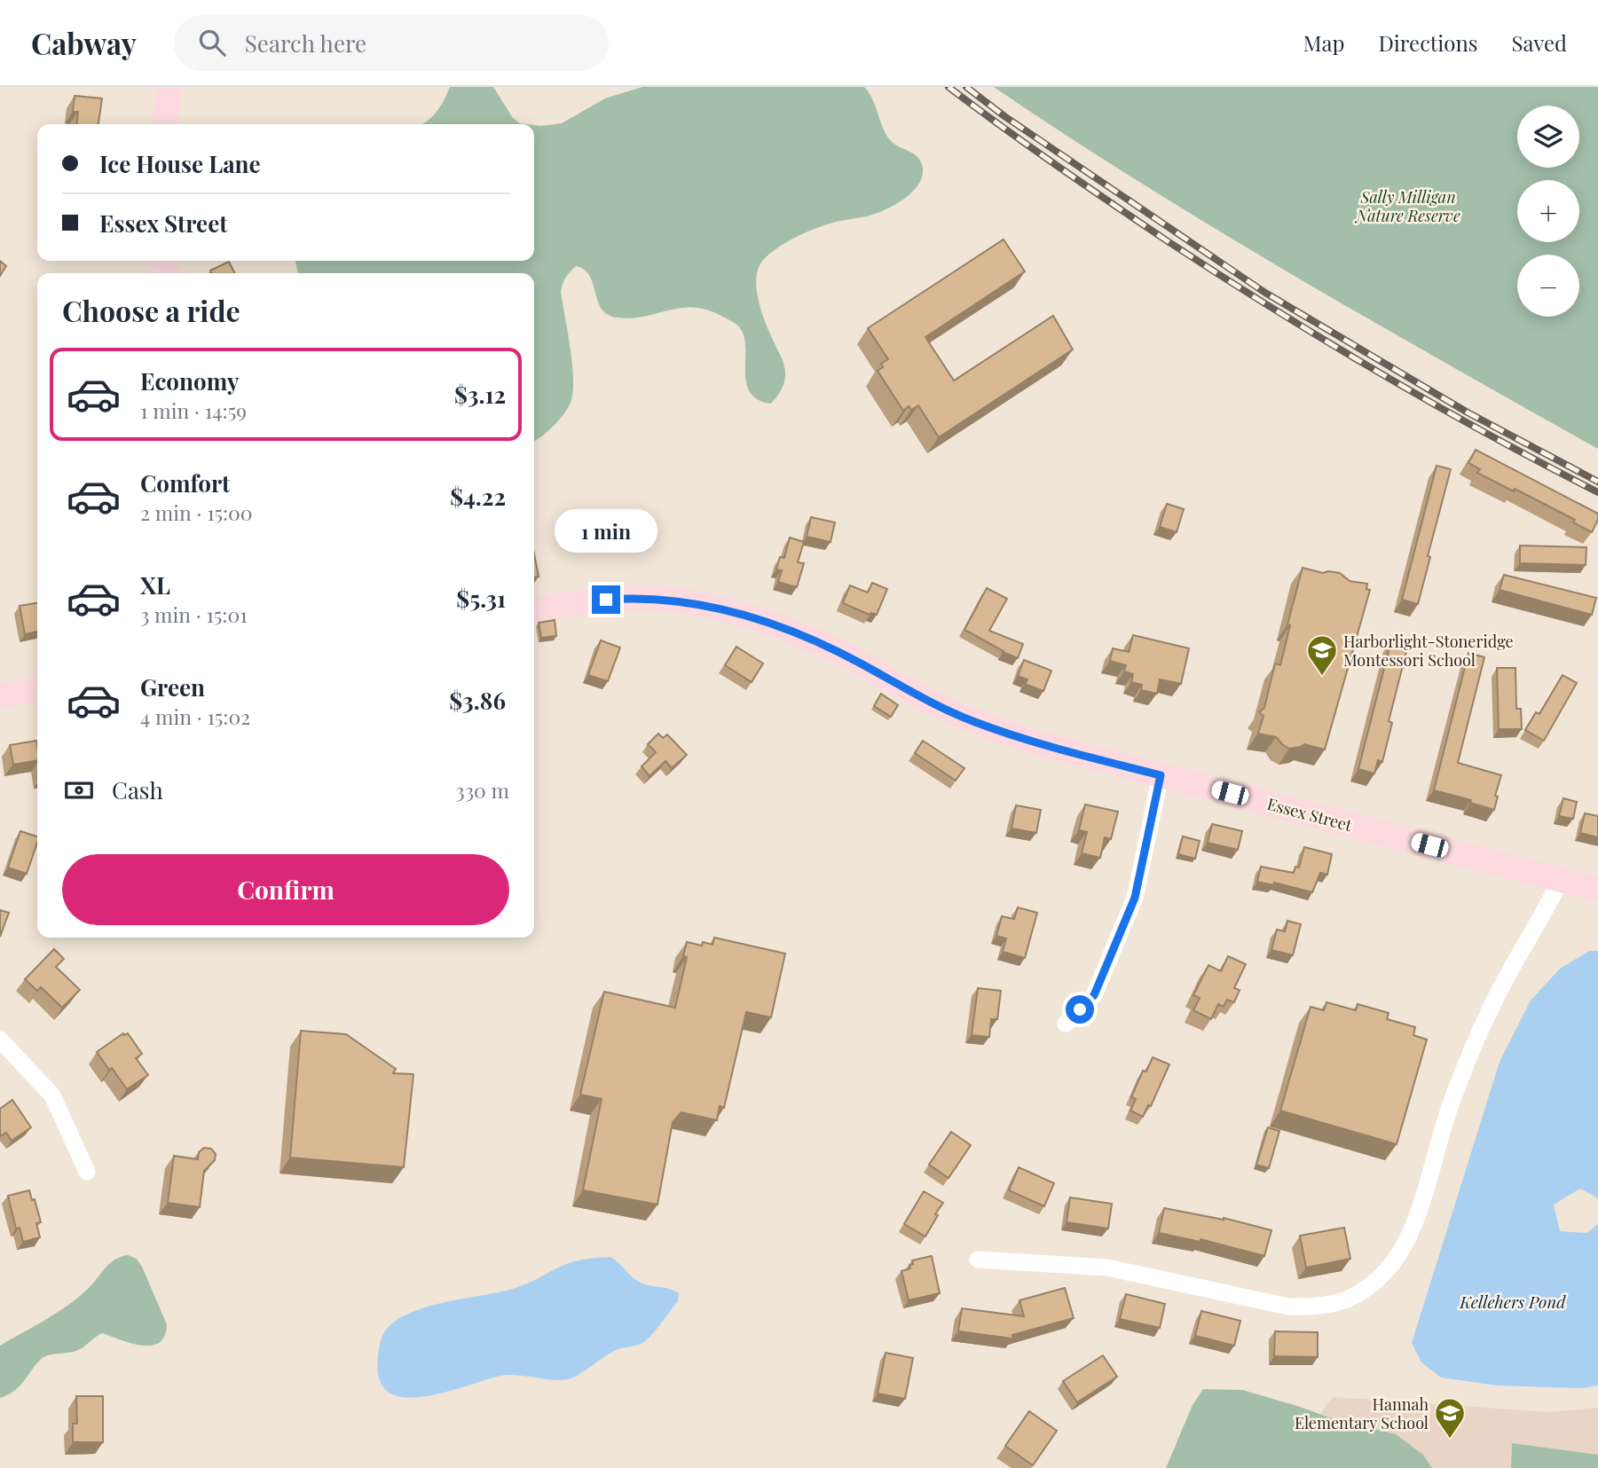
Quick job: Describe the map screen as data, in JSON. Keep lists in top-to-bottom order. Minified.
{"streets":{"main road":["Essex Street"]},"water":["Kellehers Pond"],"parks":["Sally Milligan Nature Reserve"],"places":{"school or university":["Harborlight-Stoneridge Montessori School","Hannah Elementary School"]},"page":{"header":"Cabway","search":"Search here","nav":["Map","Directions","Saved"],"map_buttons":["+","−"],"banner":["Ice House Lane","Essex Street"],"heading":"Choose a ride","list":[{"name":"Economy","note":"1 min · 14:59","value":"$3.12"},{"name":"Comfort","note":"2 min · 15:00","value":"$4.22"},{"name":"XL","note":"3 min · 15:01","value":"$5.31"},{"name":"Green","note":"4 min · 15:02","value":"$3.86"}],"bubble":"1 min","pay":["Cash","330 m"],"buttons":"Confirm"}}
